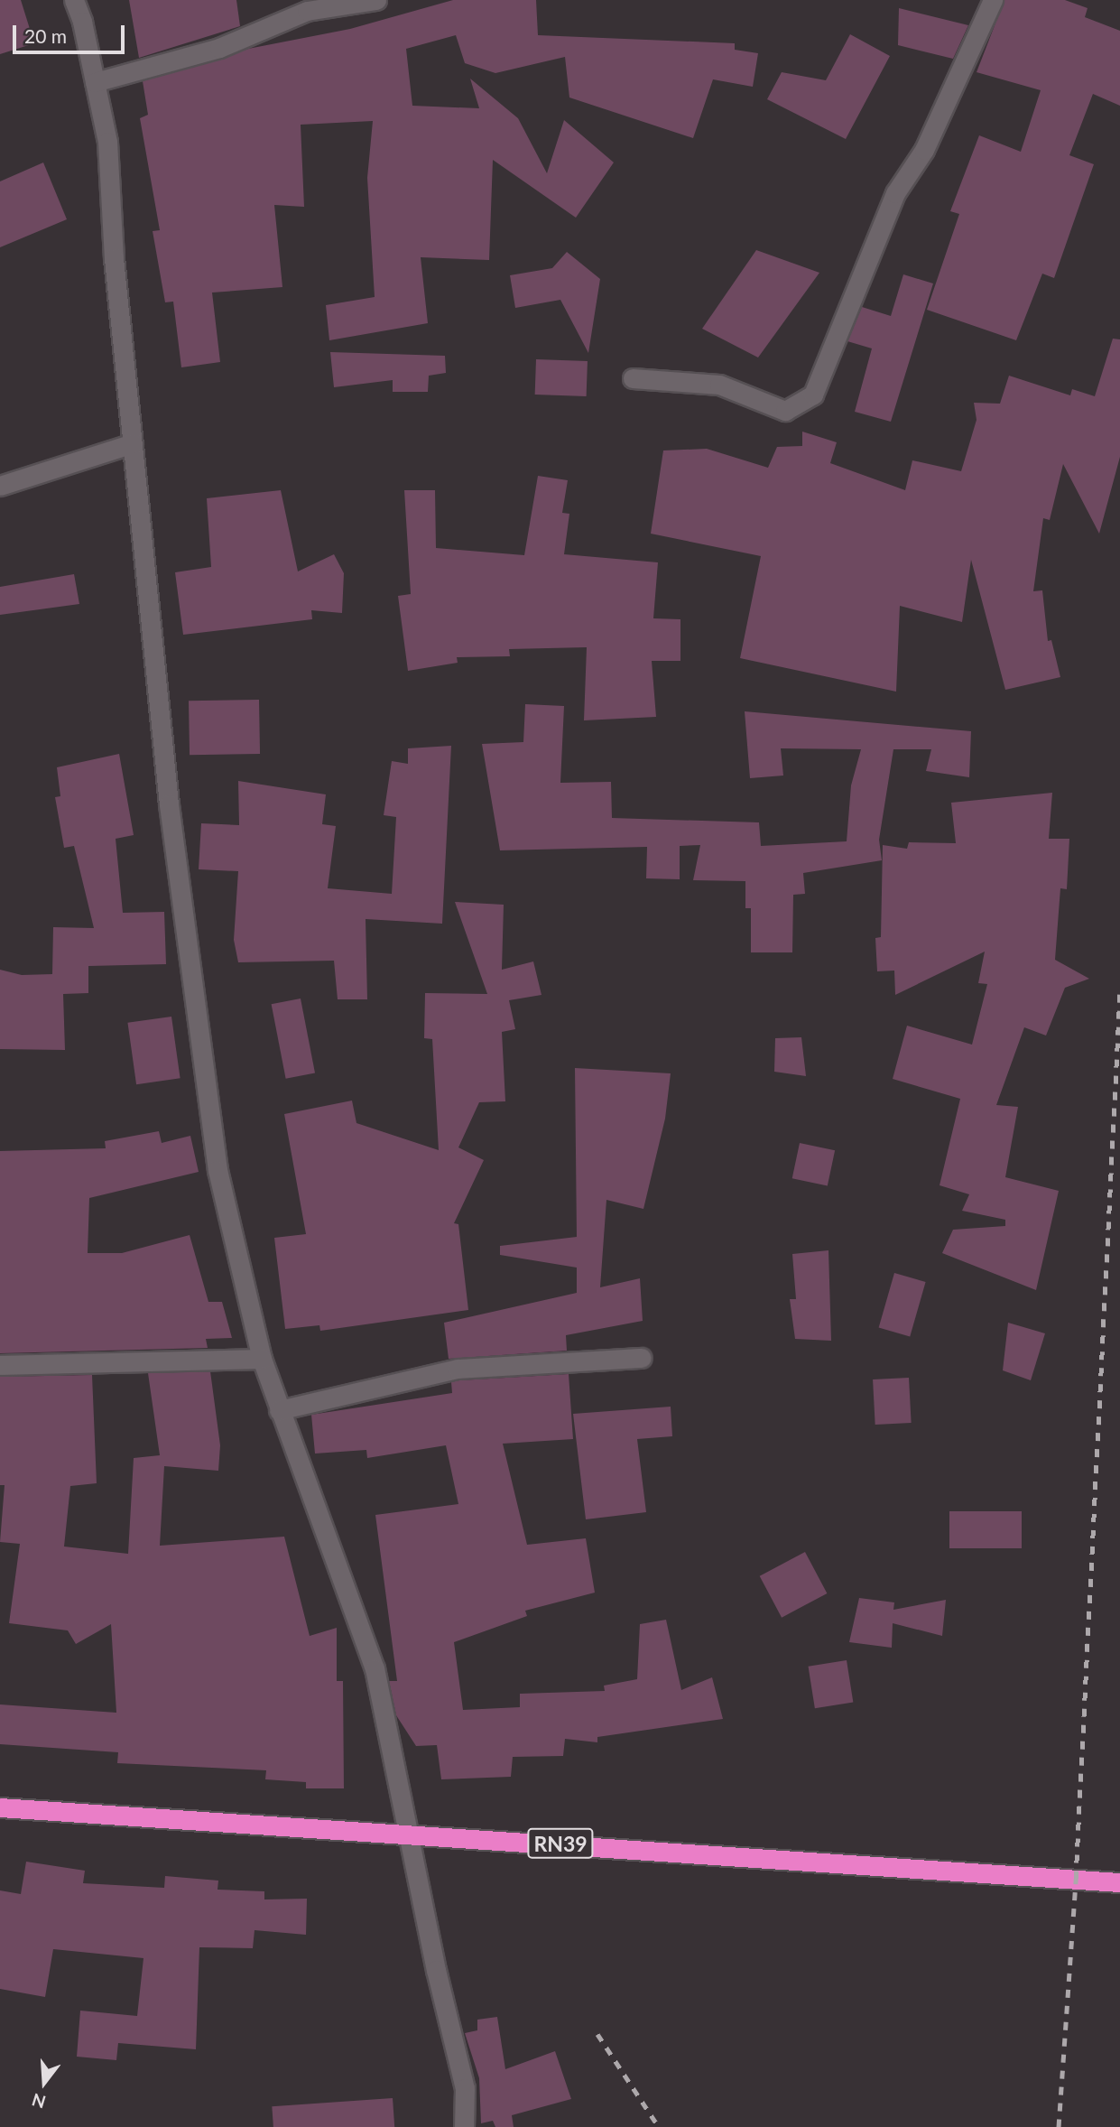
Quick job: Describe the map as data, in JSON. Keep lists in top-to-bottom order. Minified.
{"streets":{"highway":["RN39"]},"scale_bar":"20 m","north":"bottom"}
